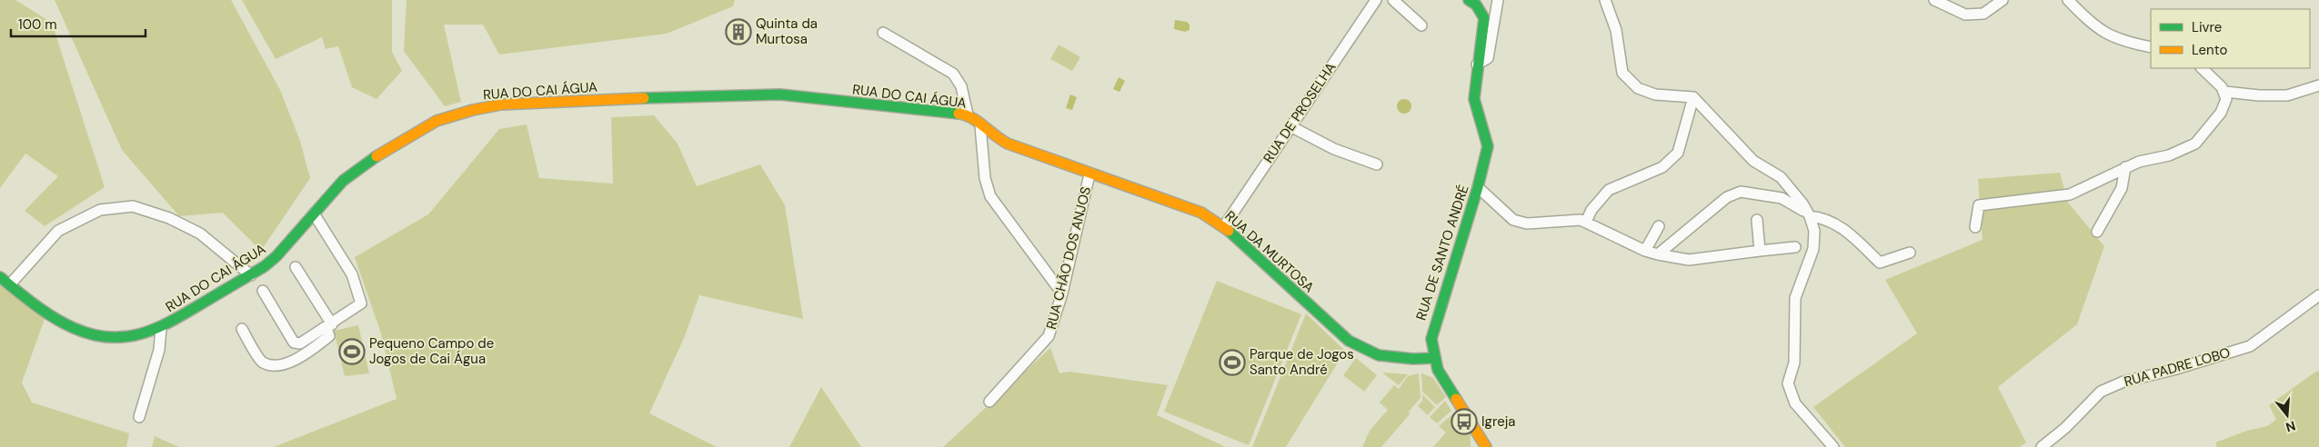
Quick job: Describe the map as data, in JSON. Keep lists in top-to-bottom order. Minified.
{"streets":{"street":["RUA DO CAI ÁGUA","RUA DE PROSELHA","RUA DA MURTOSA","RUA DE SANTO ANDRÉ","RUA CHÃO DOS ANJOS","RUA PADRE LOBO"]},"crossings":[["RUA DO CAI ÁGUA","RUA DA MURTOSA"],["RUA DE PROSELHA","RUA DA MURTOSA"],["RUA DA MURTOSA","RUA DE SANTO ANDRÉ"],["RUA DA MURTOSA","RUA CHÃO DOS ANJOS"]],"places":{"building":["Quinta da Murtosa"],"sports":["Pequeno Campo de Jogos de Cai Água","Parque de Jogos Santo André"],"bus stop":["Igreja"]},"legend":["Livre","Lento"],"scale_bar":"100 m","north":"bottom"}
